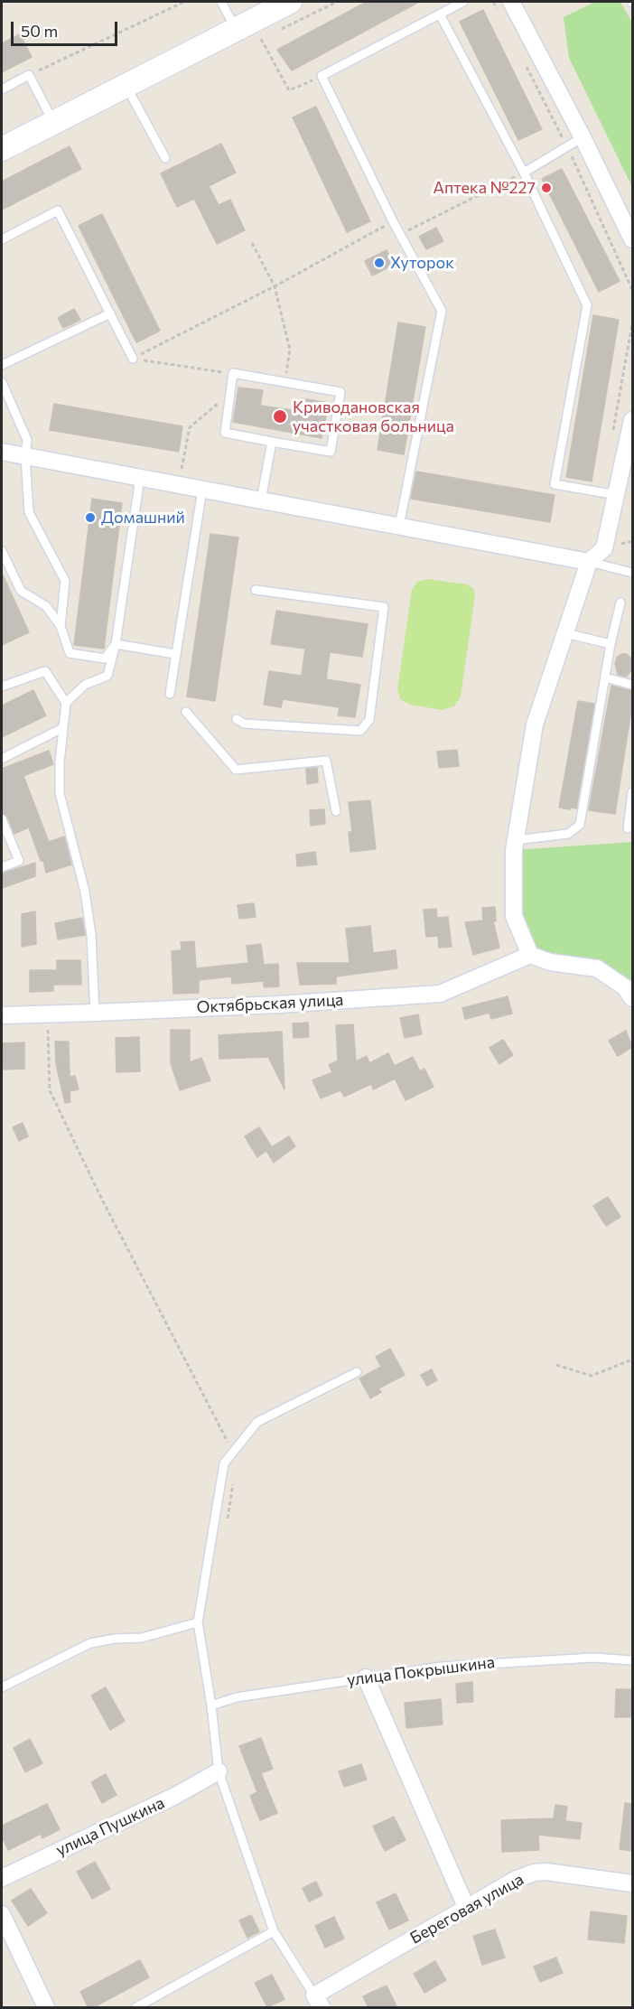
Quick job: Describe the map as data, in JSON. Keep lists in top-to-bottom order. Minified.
{"streets":{"street":["Октябрьская улица","улица Пушкина","Береговая улица"],"lane":["улица Покрышкина"]},"places":["Аптека №227","Хуторок","Криводановская участковая больница","Домашний"],"scale_bar":"50 m"}
